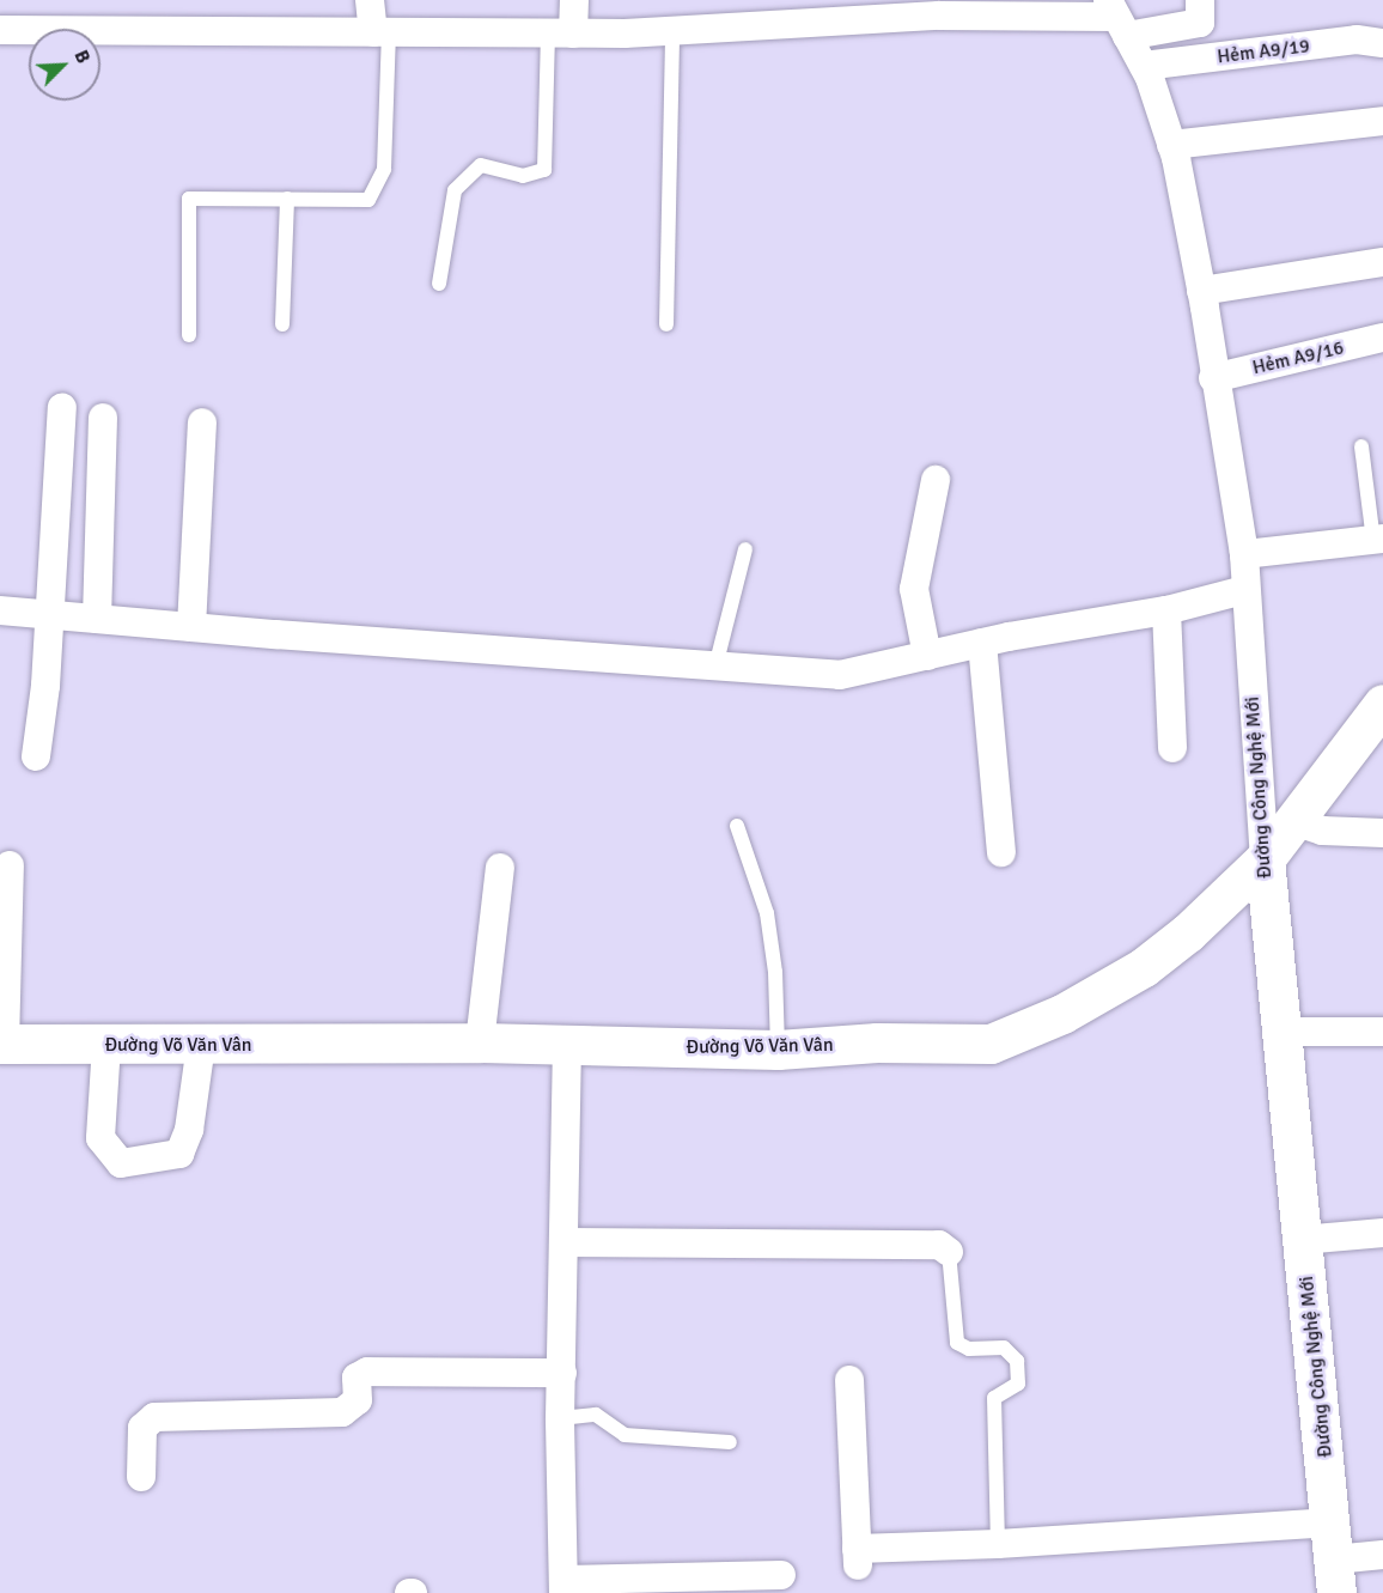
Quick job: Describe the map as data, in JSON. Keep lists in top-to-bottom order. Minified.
{"streets":{"street":["Hẻm A9/19","Hẻm A9/16","Đường Công Nghệ Mới","Đường Võ Văn Vân"]},"crossings":[["Hẻm A9/19","Đường Công Nghệ Mới"],["Hẻm A9/16","Đường Công Nghệ Mới"],["Đường Công Nghệ Mới","Đường Võ Văn Vân"]],"north":"top right"}
